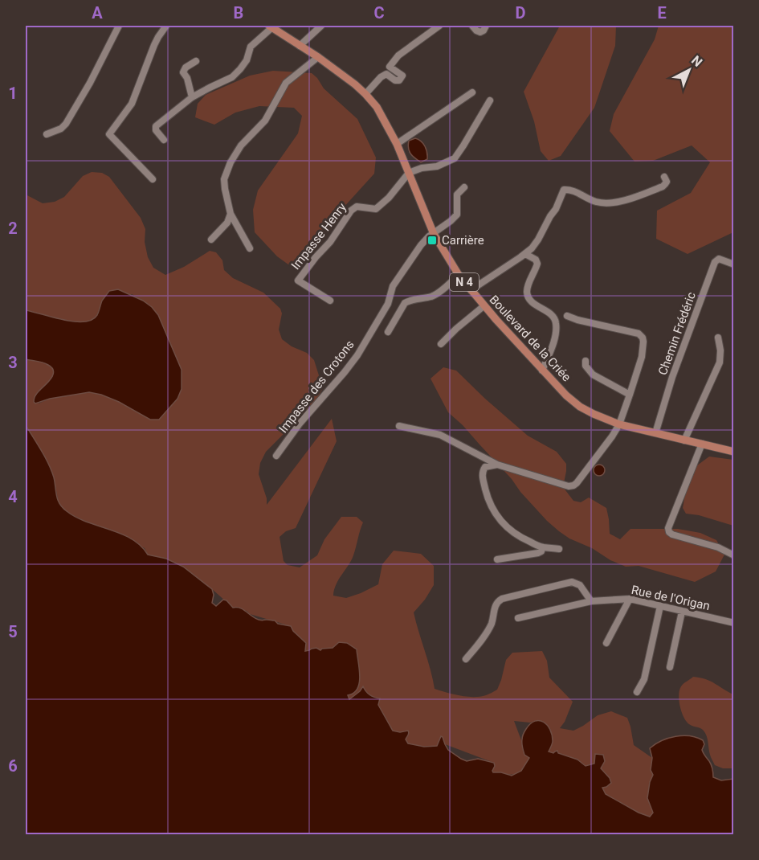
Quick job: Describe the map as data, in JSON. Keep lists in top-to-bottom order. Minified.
{"streets":{"main road":["N 4","Boulevard de la Criée"],"street":["Impasse Henry","Chemin Frédéric","Impasse des Crotons","Rue de l'Origan"]},"crossings":[["Impasse Henry","Boulevard de la Criée"],["Chemin Frédéric","Boulevard de la Criée"],["Boulevard de la Criée","Impasse des Crotons"]],"places":{"transit":["Carrière"]},"north":"top right","grid":{"columns":["A","B","C","D","E"],"rows":["1","2","3","4","5","6"]}}
